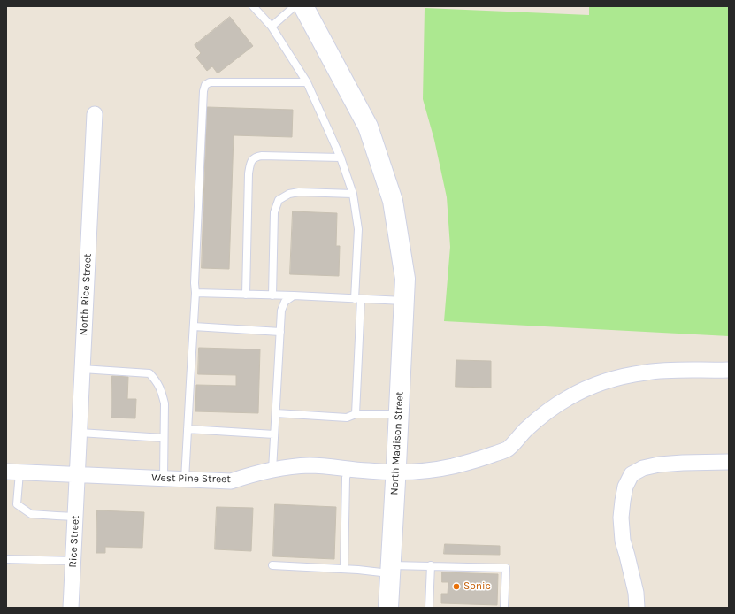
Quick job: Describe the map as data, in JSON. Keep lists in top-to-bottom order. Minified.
{"streets":{"main road":["North Madison Street"],"street":["North Rice Street","West Pine Street","Rice Street"]},"crossings":[["North Rice Street","West Pine Street"],["North Rice Street","Rice Street"],["North Madison Street","West Pine Street"],["West Pine Street","Rice Street"]],"places":["Sonic"]}
